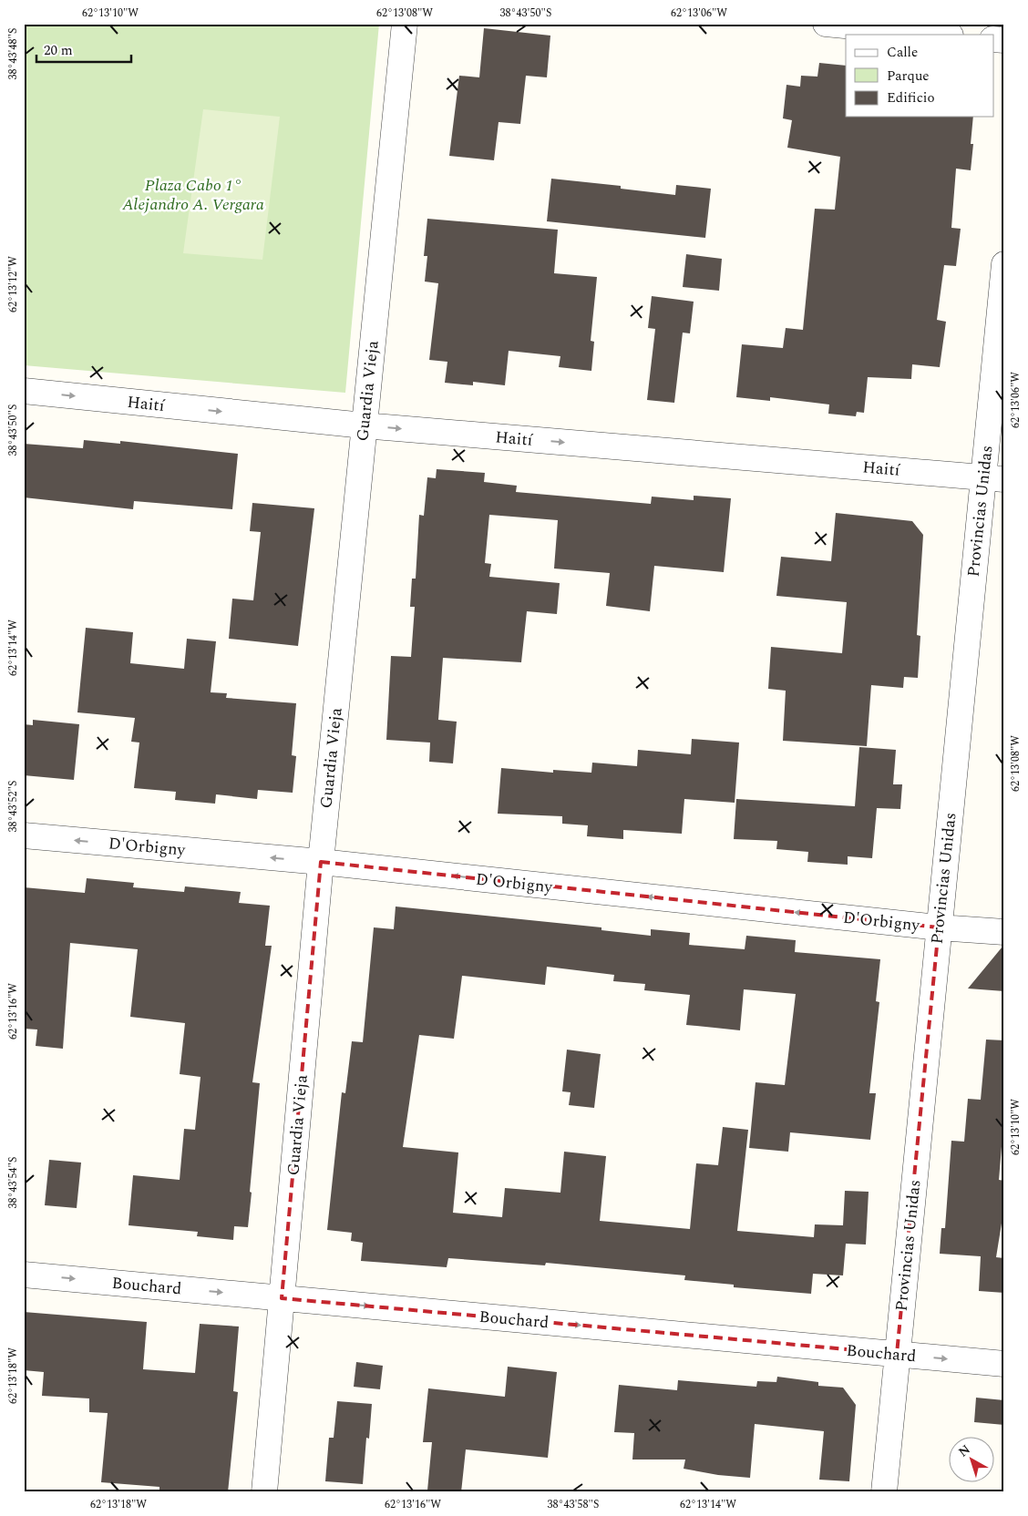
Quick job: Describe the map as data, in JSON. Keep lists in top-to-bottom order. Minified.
{"streets":{"street":["Guardia Vieja","Haití","Provincias Unidas","D'Orbigny","Bouchard"]},"crossings":[["Guardia Vieja","Haití"],["Guardia Vieja","D'Orbigny"],["Guardia Vieja","Bouchard"],["Haití","Provincias Unidas"],["Provincias Unidas","D'Orbigny"],["Provincias Unidas","Bouchard"]],"one_way":["Haití","D'Orbigny","Bouchard"],"parks":["Plaza Cabo 1° Alejandro A. Vergara"],"legend":["Calle","Parque","Edificio"],"scale_bar":"20 m","north":"top left","coordinates":["62°13'10\"W","62°13'08\"W","38°43'50\"S","62°13'06\"W","38°43'48\"S","62°13'12\"W","62°13'14\"W","38°43'52\"S","62°13'16\"W","38°43'54\"S","62°13'18\"W","38°43'58\"S"]}
